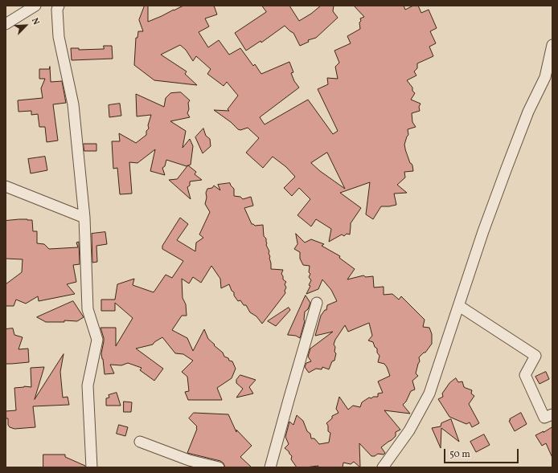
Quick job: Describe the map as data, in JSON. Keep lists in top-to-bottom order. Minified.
{"scale_bar":"50 m","north":"top right"}
